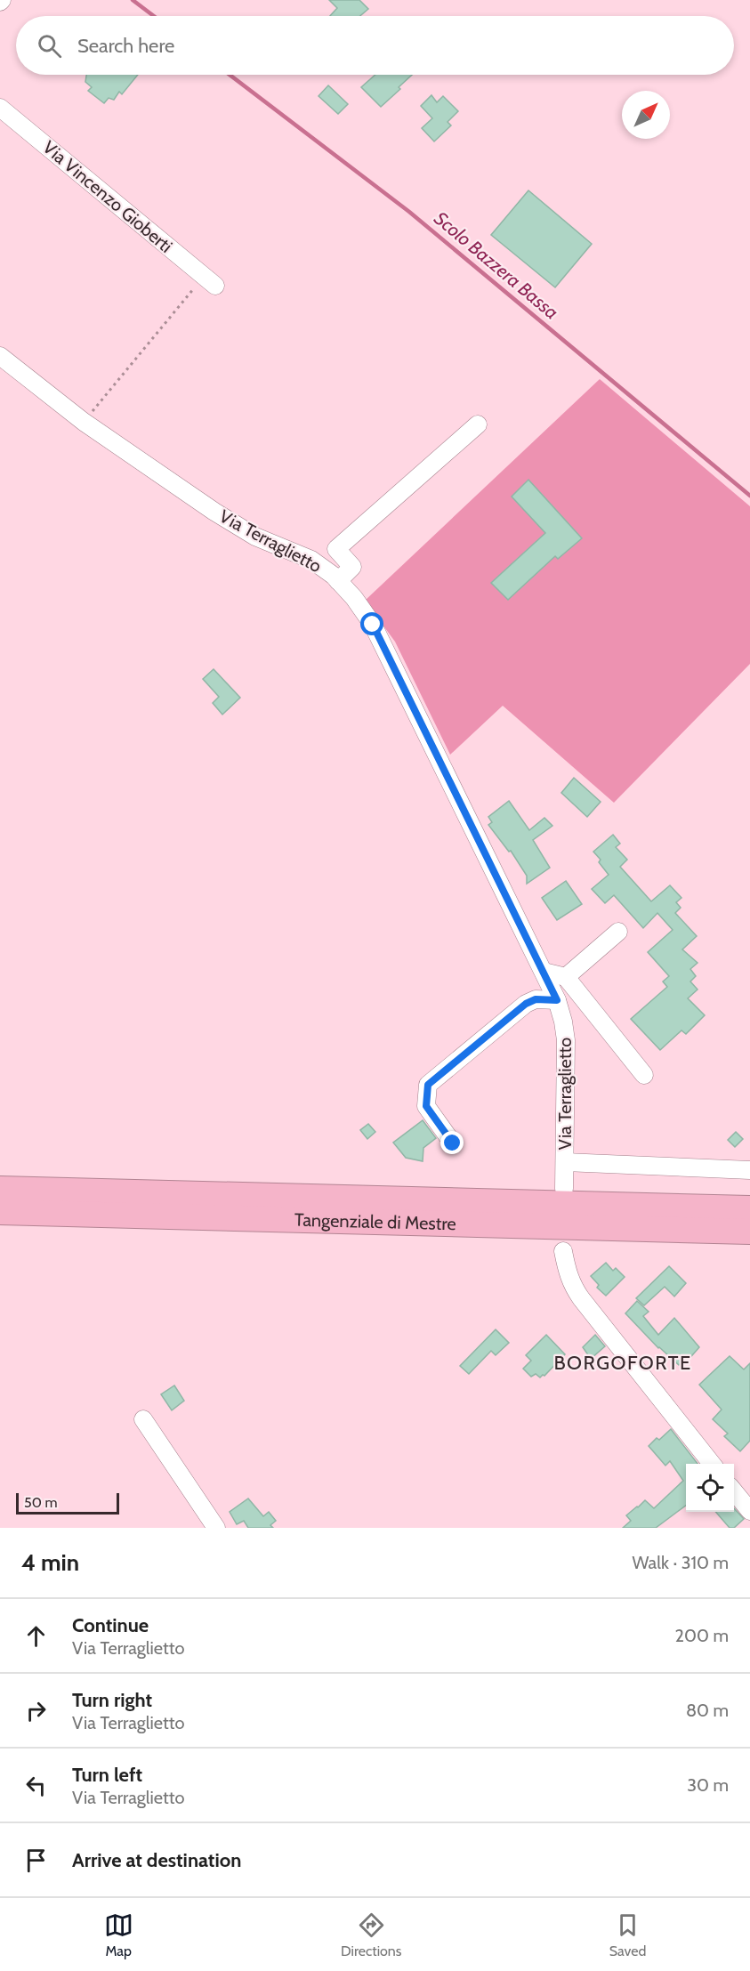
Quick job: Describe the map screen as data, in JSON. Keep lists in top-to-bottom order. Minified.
{"streets":{"highway":["Tangenziale di Mestre"],"street":["Via Vincenzo Gioberti","Via Terraglietto"]},"districts":["BORGOFORTE"],"water":["Scolo Bazzera Bassa"],"scale_bar":"50 m","north":"top right","page":{"search":"Search here","scale":"50 m","heading":["4 min","Walk · 310 m"],"list":[["Continue","Via Terraglietto","200 m"],["Turn right","Via Terraglietto","80 m"],["Turn left","Via Terraglietto","30 m"],"Arrive at destination"],"nav":["Map","Directions","Saved"]}}
